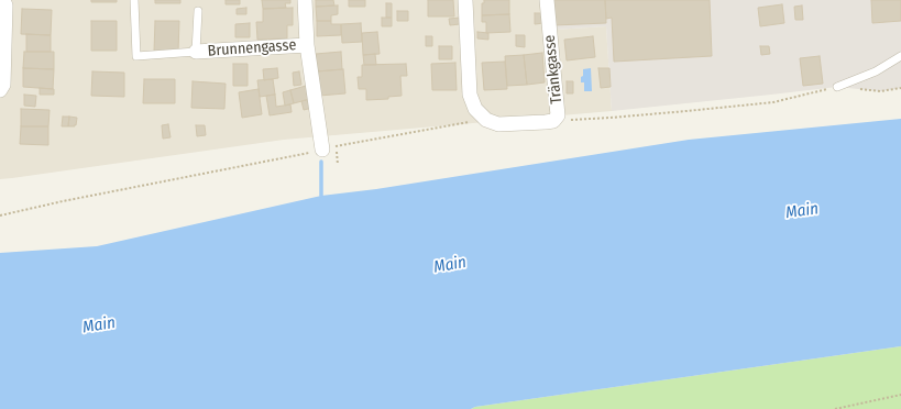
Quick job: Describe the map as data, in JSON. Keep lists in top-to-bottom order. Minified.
{"streets":{"street":["Brunnengasse","Tränkgasse"]},"water":["Main"]}
